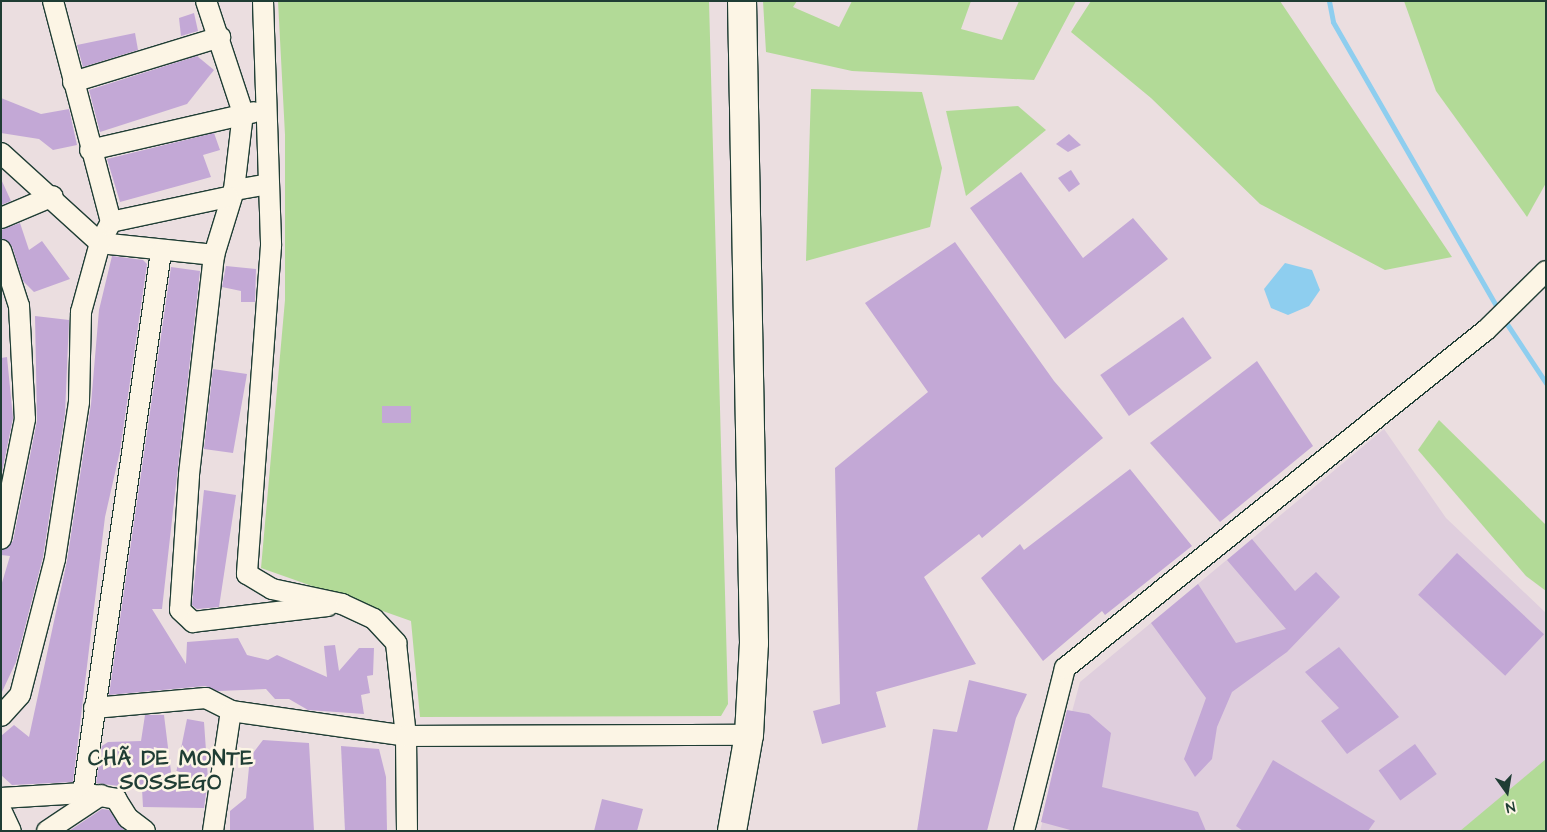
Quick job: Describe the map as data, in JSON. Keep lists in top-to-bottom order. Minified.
{"districts":["CHÃ DE MONTE SOSSEGO"],"north":"bottom"}
